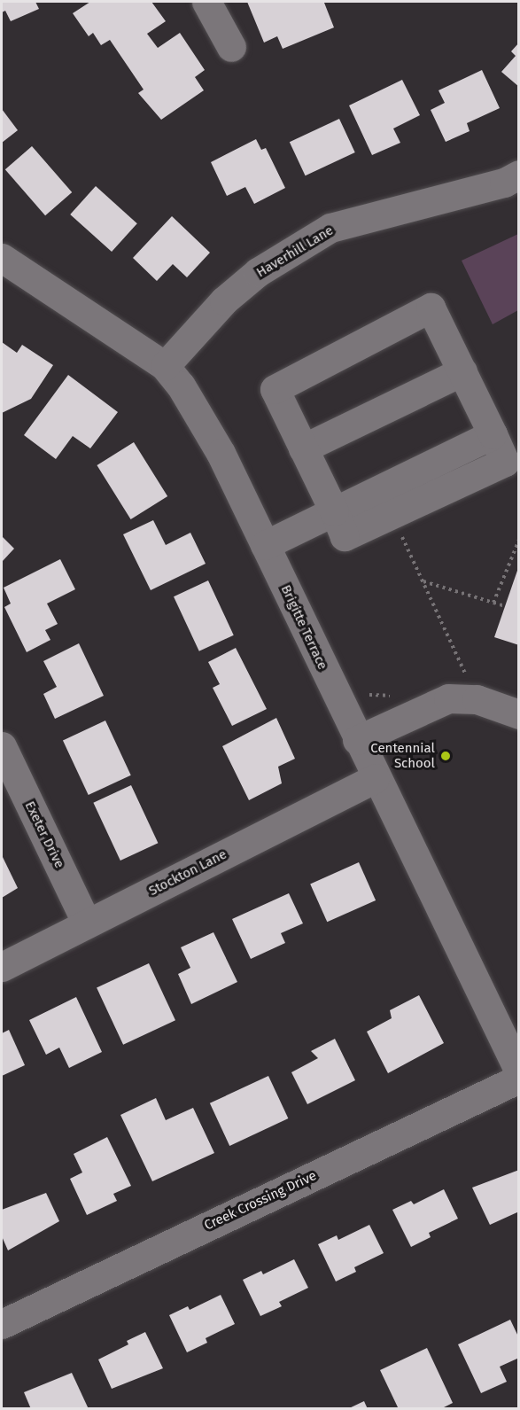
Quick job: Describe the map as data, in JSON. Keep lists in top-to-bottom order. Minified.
{"streets":{"street":["Haverhill Lane","Brigitte Terrace","Exeter Drive","Stockton Lane","Creek Crossing Drive"]},"crossings":[["Haverhill Lane","Brigitte Terrace"],["Brigitte Terrace","Stockton Lane"],["Exeter Drive","Stockton Lane"]],"places":["Centennial School"]}
